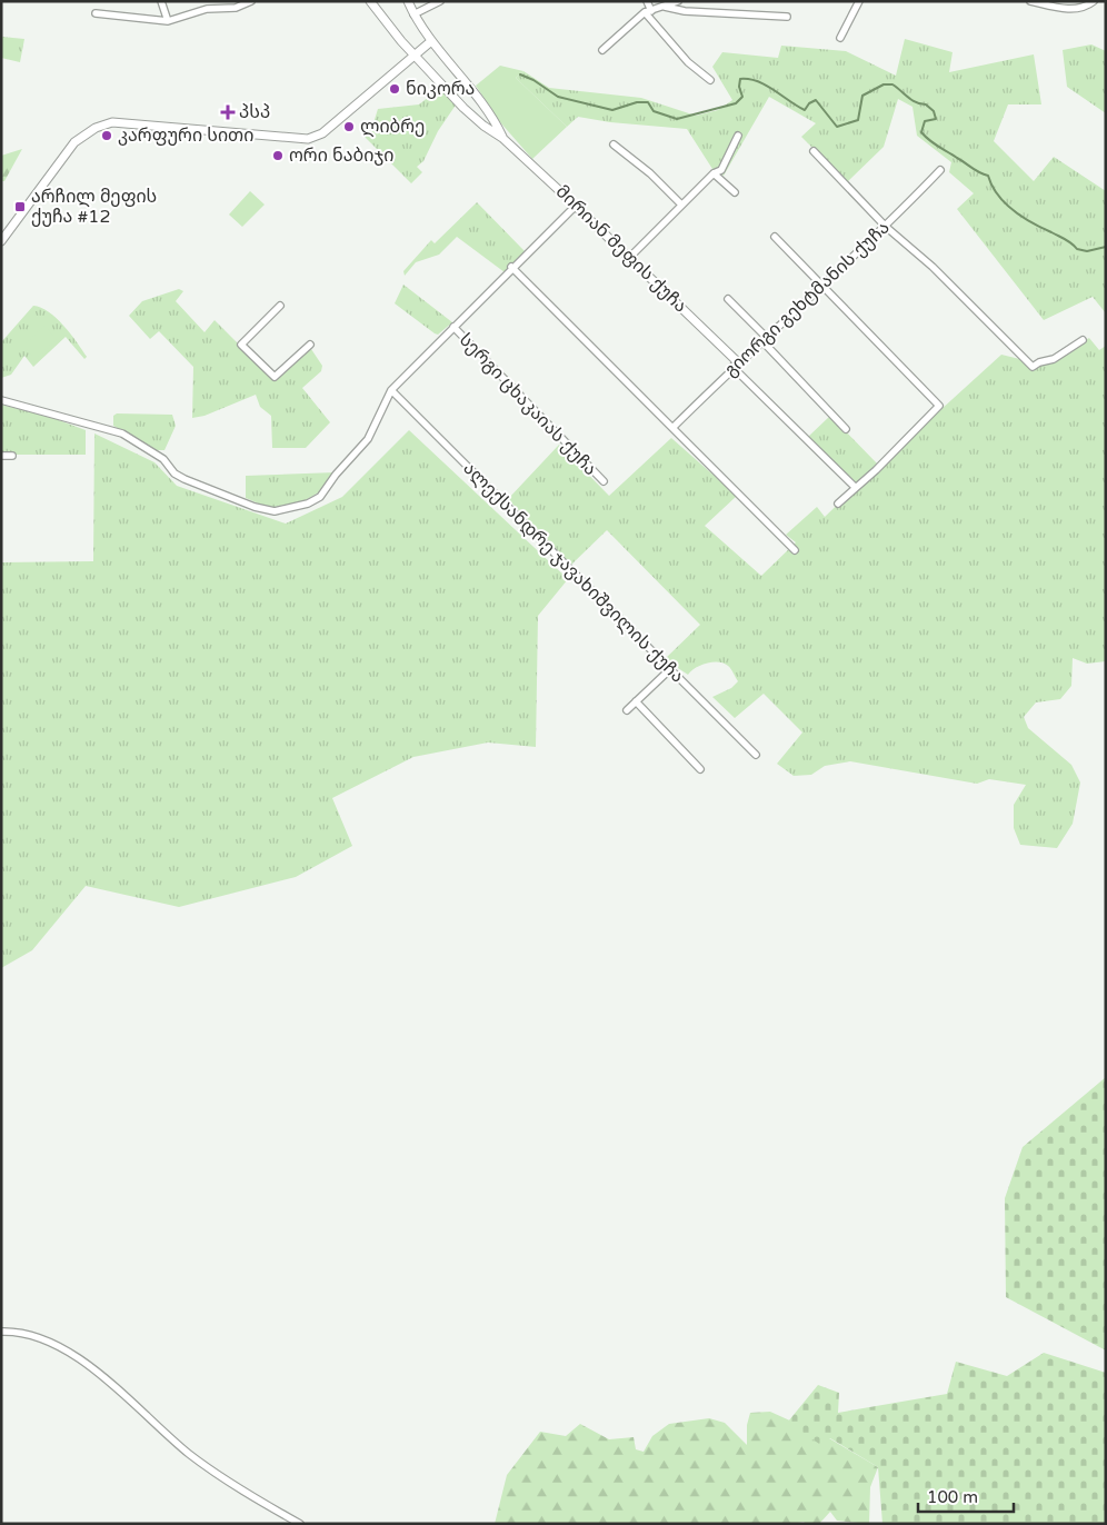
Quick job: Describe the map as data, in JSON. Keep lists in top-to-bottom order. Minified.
{"streets":{"street":["მირიან მეფის ქუჩა","გიორგი გეხტმანის ქუჩა","სერგი ცხაკაიას ქუჩა","ალექსანდრე ჯავახიშვილის ქუჩა"]},"crossings":[["მირიან მეფის ქუჩა","გიორგი გეხტმანის ქუჩა"]],"places":{"other":["ნიკორა","ლიბრე","კარფური სითი","ორი ნაბიჯი"],"health":["პსპ"],"transit":["არჩილ მეფის ქუჩა #12"]},"scale_bar":"100 m"}
